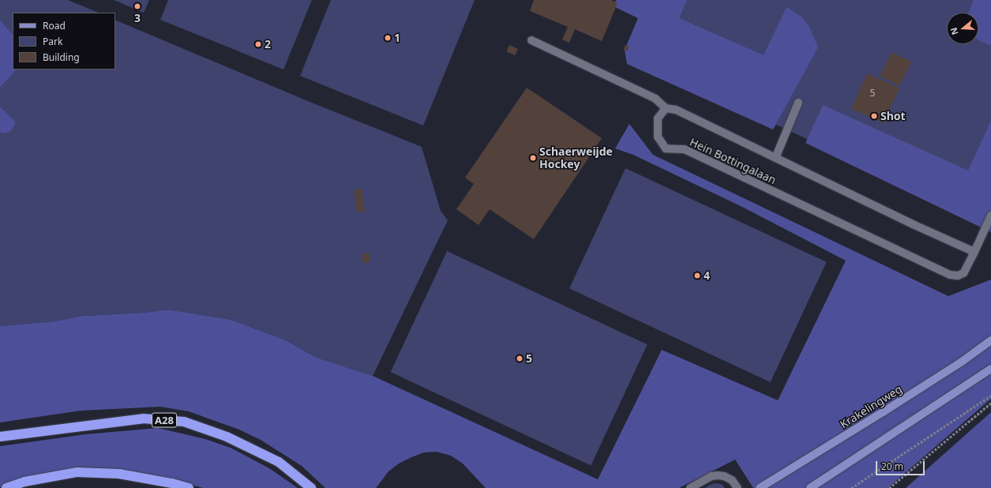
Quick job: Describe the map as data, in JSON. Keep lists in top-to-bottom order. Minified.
{"streets":{"highway":["A28"],"main road":["Krakelingweg"],"street":["Hein Bottingalaan"]},"places":["3","1","2","Shot","Schaerweijde Hockey","4","5"],"house_numbers":["5"],"legend":["Road","Park","Building"],"scale_bar":"20 m","north":"left"}
